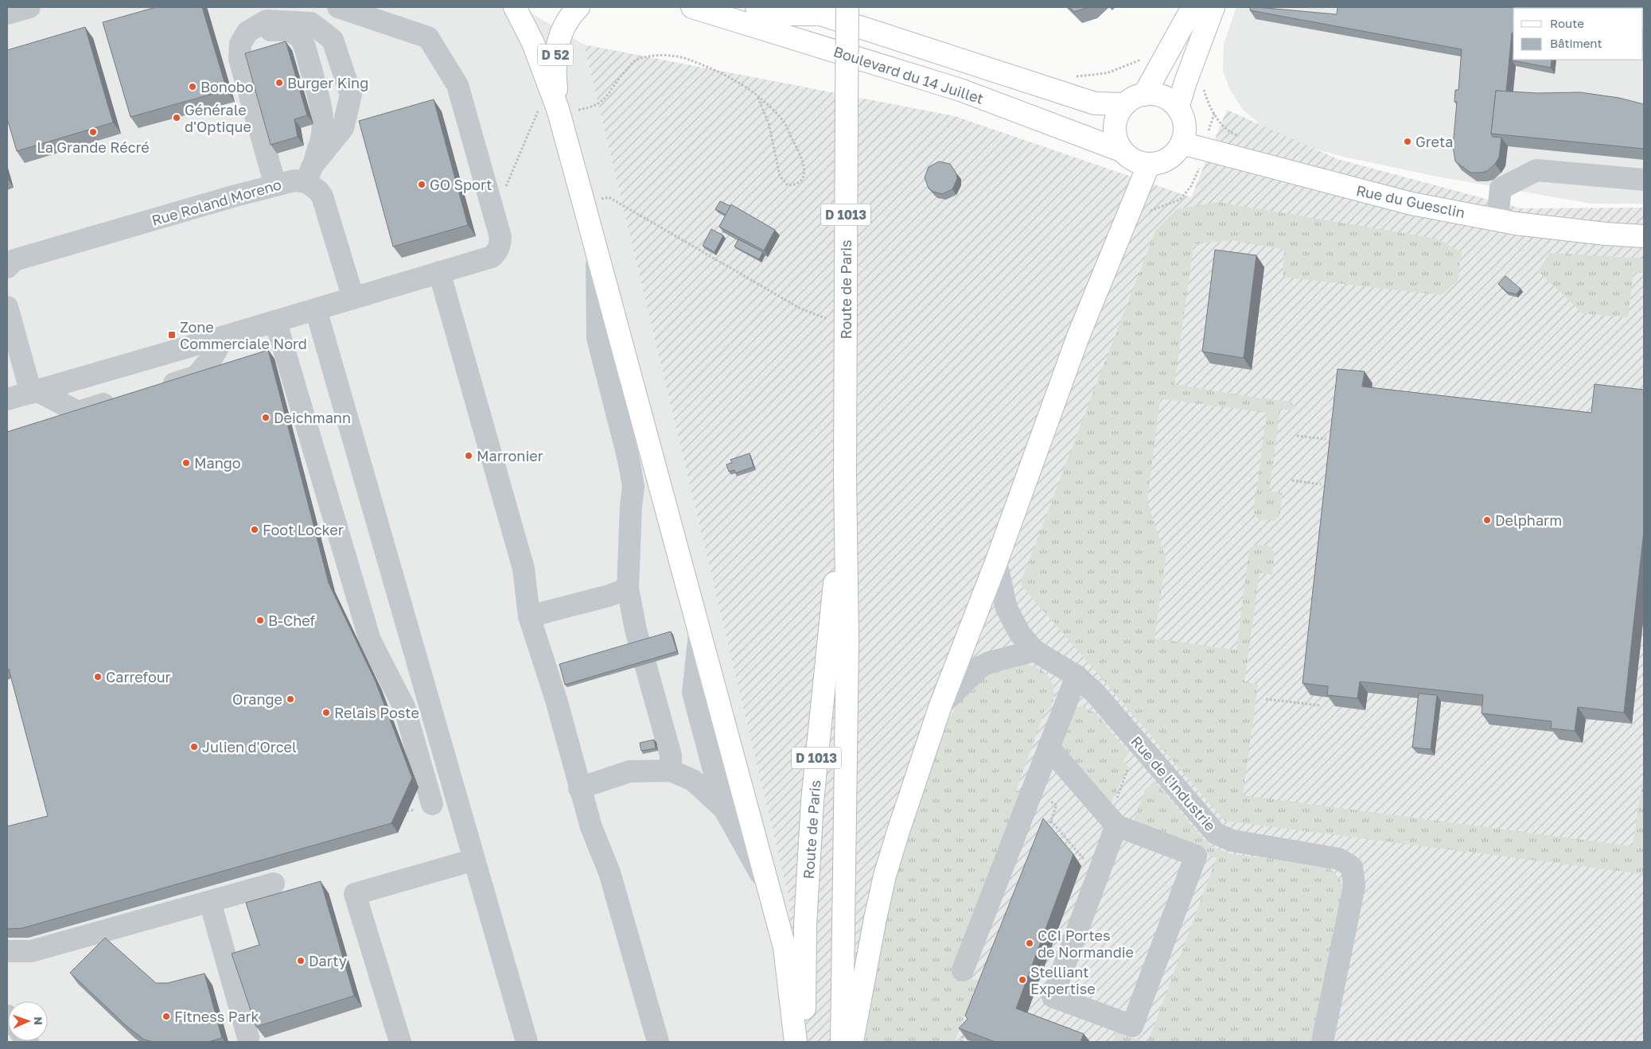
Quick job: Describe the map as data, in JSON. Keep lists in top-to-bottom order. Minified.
{"streets":{"main road":["D 52","Boulevard du 14 Juillet","Rue du Guesclin","D 1013","Route de Paris"],"street":["Rue Roland Moreno","Rue de l'Industrie"]},"crossings":[["Boulevard du 14 Juillet","Rue du Guesclin"]],"places":{"other":["Burger King","Bonobo","Générale d'Optique","La Grande Récré","Greta","GO Sport","Deichmann","Marronier","Mango","Delpharm","Foot Locker","B-Chef","Carrefour","Orange","Relais Poste","Julien d'Orcel","CCI Portes de Normandie","Darty","Stelliant Expertise","Fitness Park"],"transit":["Zone Commerciale Nord"]},"legend":["Route","Bâtiment"],"north":"right"}
